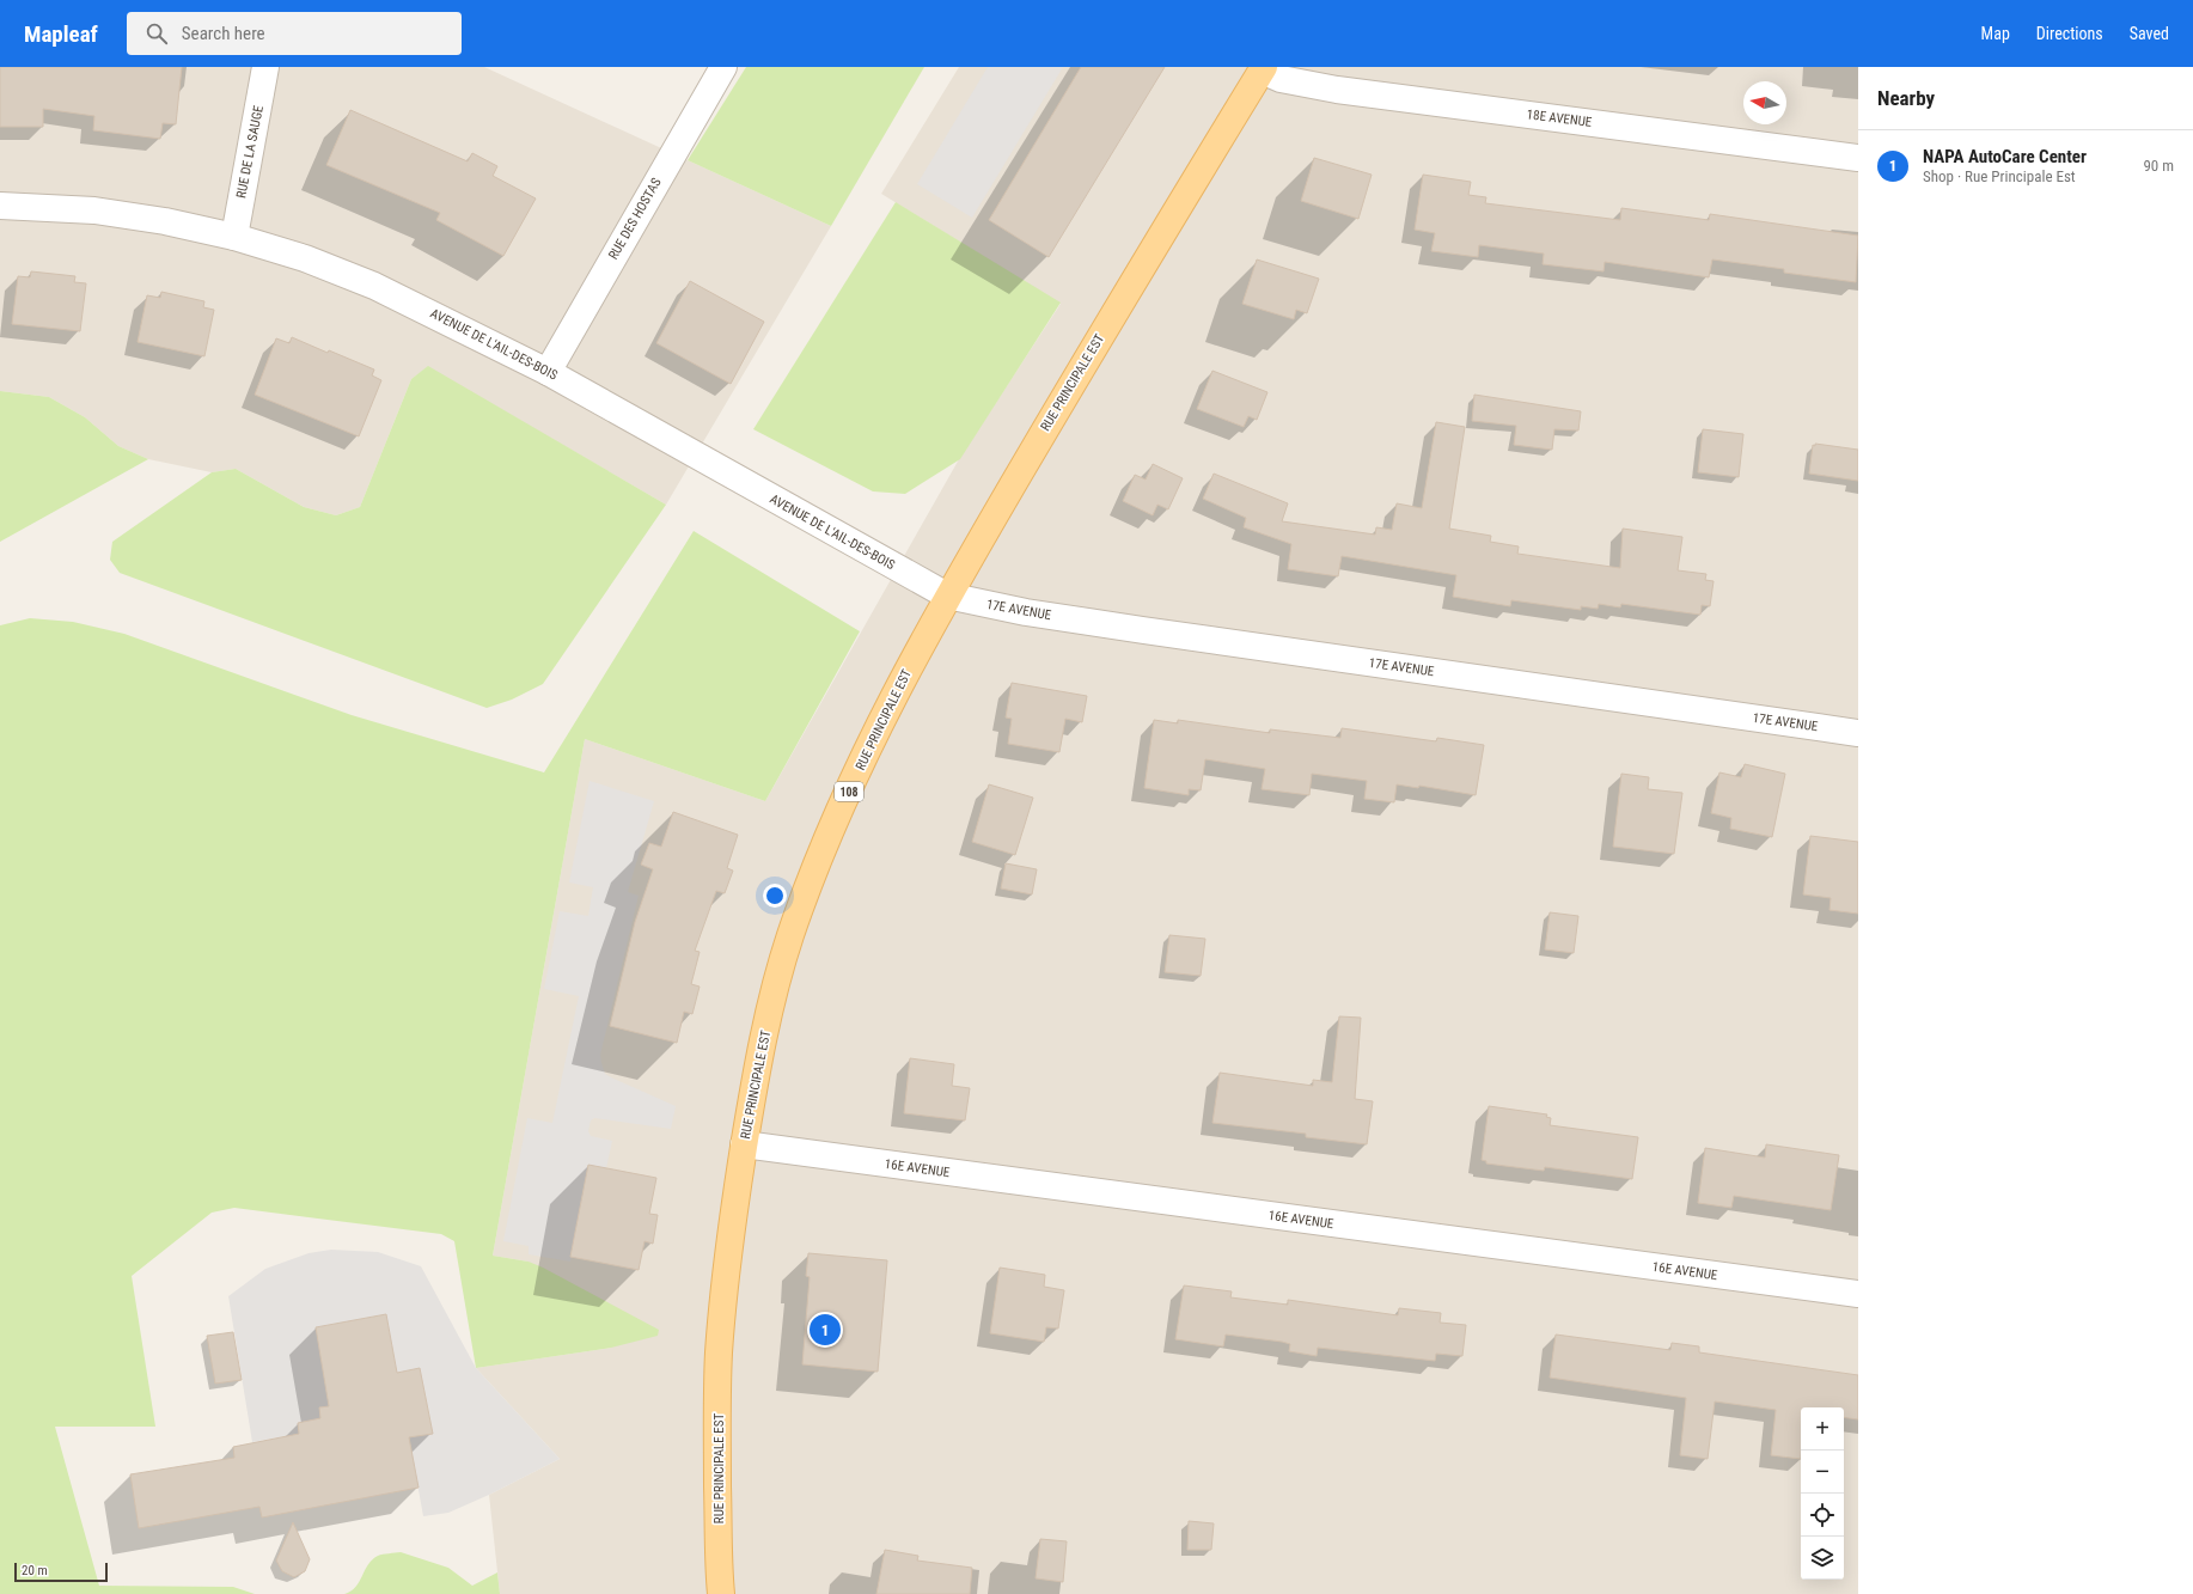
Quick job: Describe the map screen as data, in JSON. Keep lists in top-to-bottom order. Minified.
{"streets":{"main road":["RUE PRINCIPALE EST","108"],"street":["18E AVENUE","RUE DE LA SAUGE","RUE DES HOSTAS","AVENUE DE L'AIL-DES-BOIS","17E AVENUE","16E AVENUE"]},"crossings":[["18E AVENUE","RUE PRINCIPALE EST"],["RUE DE LA SAUGE","AVENUE DE L'AIL-DES-BOIS"],["RUE DES HOSTAS","AVENUE DE L'AIL-DES-BOIS"],["AVENUE DE L'AIL-DES-BOIS","RUE PRINCIPALE EST"],["AVENUE DE L'AIL-DES-BOIS","17E AVENUE"],["RUE PRINCIPALE EST","17E AVENUE"],["RUE PRINCIPALE EST","16E AVENUE"]],"scale_bar":"20 m","north":"left","page":{"header":"Mapleaf","search":"Search here","nav":["Map","Directions","Saved"],"heading":"Nearby","list":[{"mark":"1","name":"NAPA AutoCare Center","note":"Shop · Rue Principale Est","value":"90 m"}],"pins":"1","map_buttons":["+","−"],"scale":"20 m"}}
